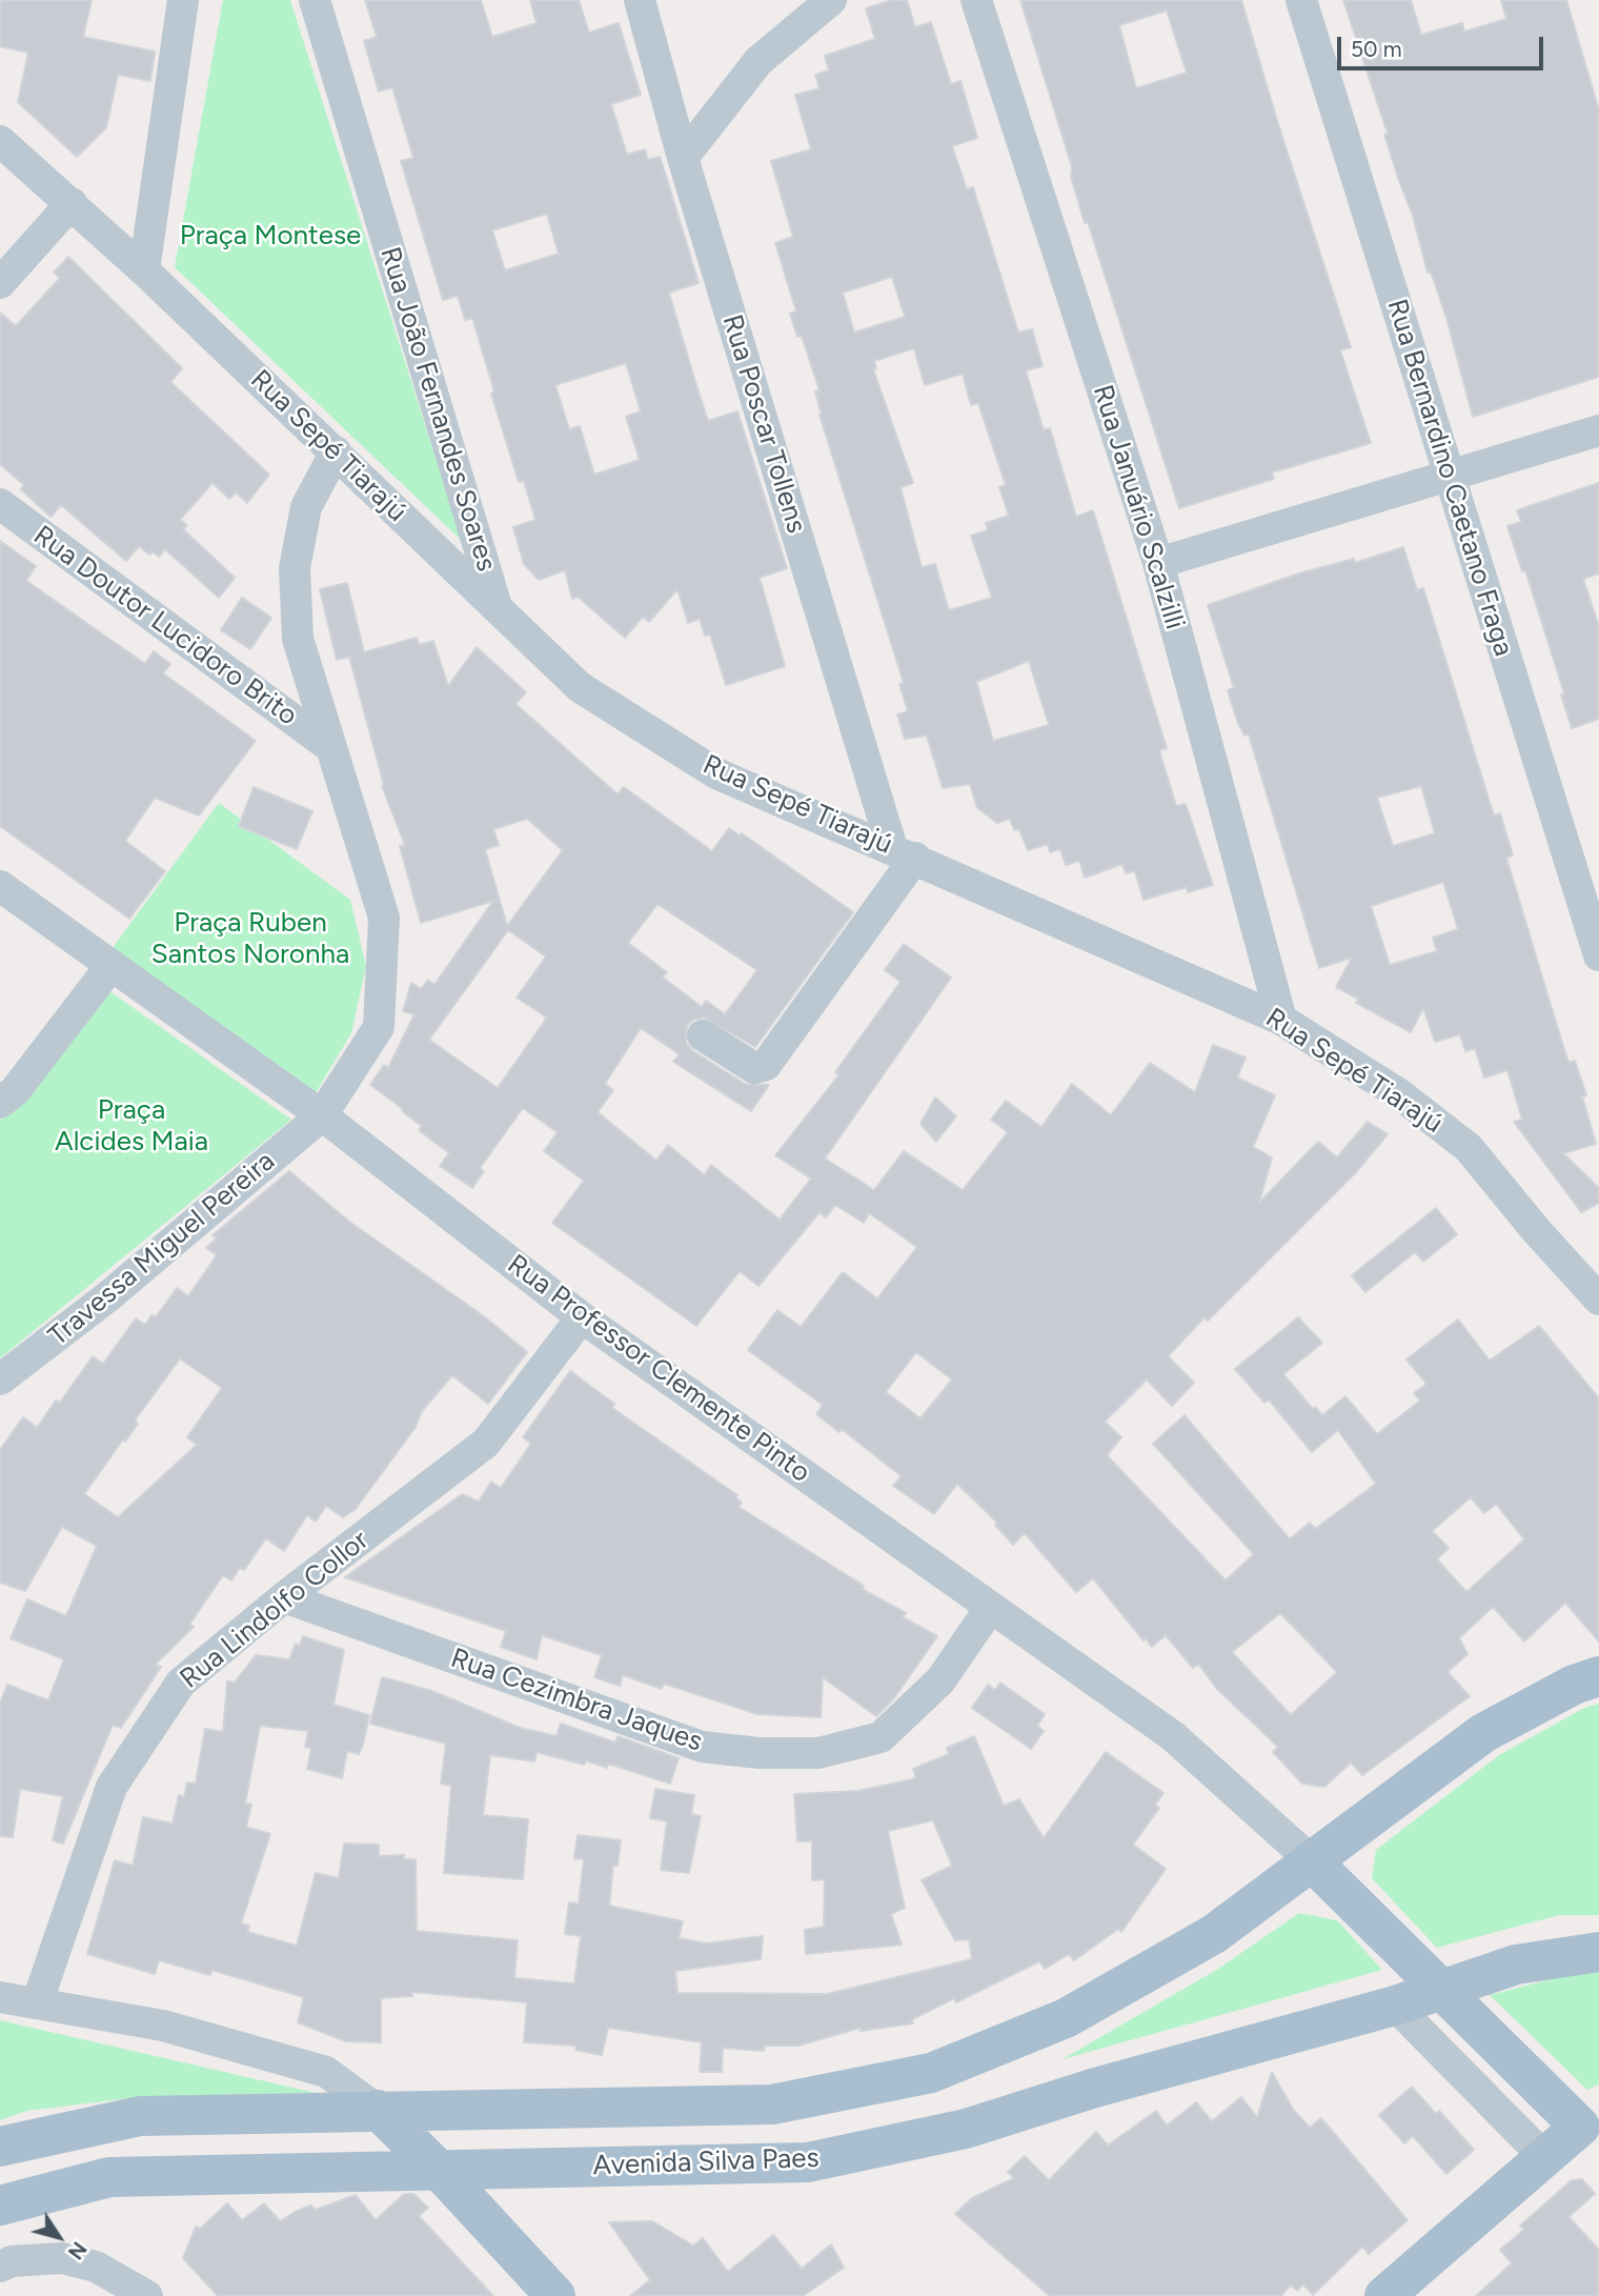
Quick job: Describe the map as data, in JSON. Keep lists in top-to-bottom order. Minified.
{"streets":{"main road":["Avenida Silva Paes"],"street":["Rua João Fernandes Soares","Rua Poscar Tollens","Rua Sepé Tiarajú","Rua Bernardino Caetano Fraga","Rua Januário Scalzilli","Rua Doutor Lucidoro Brito","Travessa Miguel Pereira","Rua Professor Clemente Pinto","Rua Lindolfo Collor","Rua Cezimbra Jaques"]},"crossings":[["Rua João Fernandes Soares","Rua Sepé Tiarajú"],["Rua Poscar Tollens","Rua Sepé Tiarajú"],["Rua Sepé Tiarajú","Rua Januário Scalzilli"],["Rua Sepé Tiarajú","Travessa Miguel Pereira"],["Rua Doutor Lucidoro Brito","Travessa Miguel Pereira"],["Travessa Miguel Pereira","Rua Professor Clemente Pinto"],["Rua Professor Clemente Pinto","Rua Lindolfo Collor"],["Rua Professor Clemente Pinto","Rua Cezimbra Jaques"],["Rua Professor Clemente Pinto","Avenida Silva Paes"],["Rua Lindolfo Collor","Rua Cezimbra Jaques"]],"parks":["Praça Montese","Praça Ruben Santos Noronha","Praça Alcides Maia"],"scale_bar":"50 m","north":"bottom right"}
